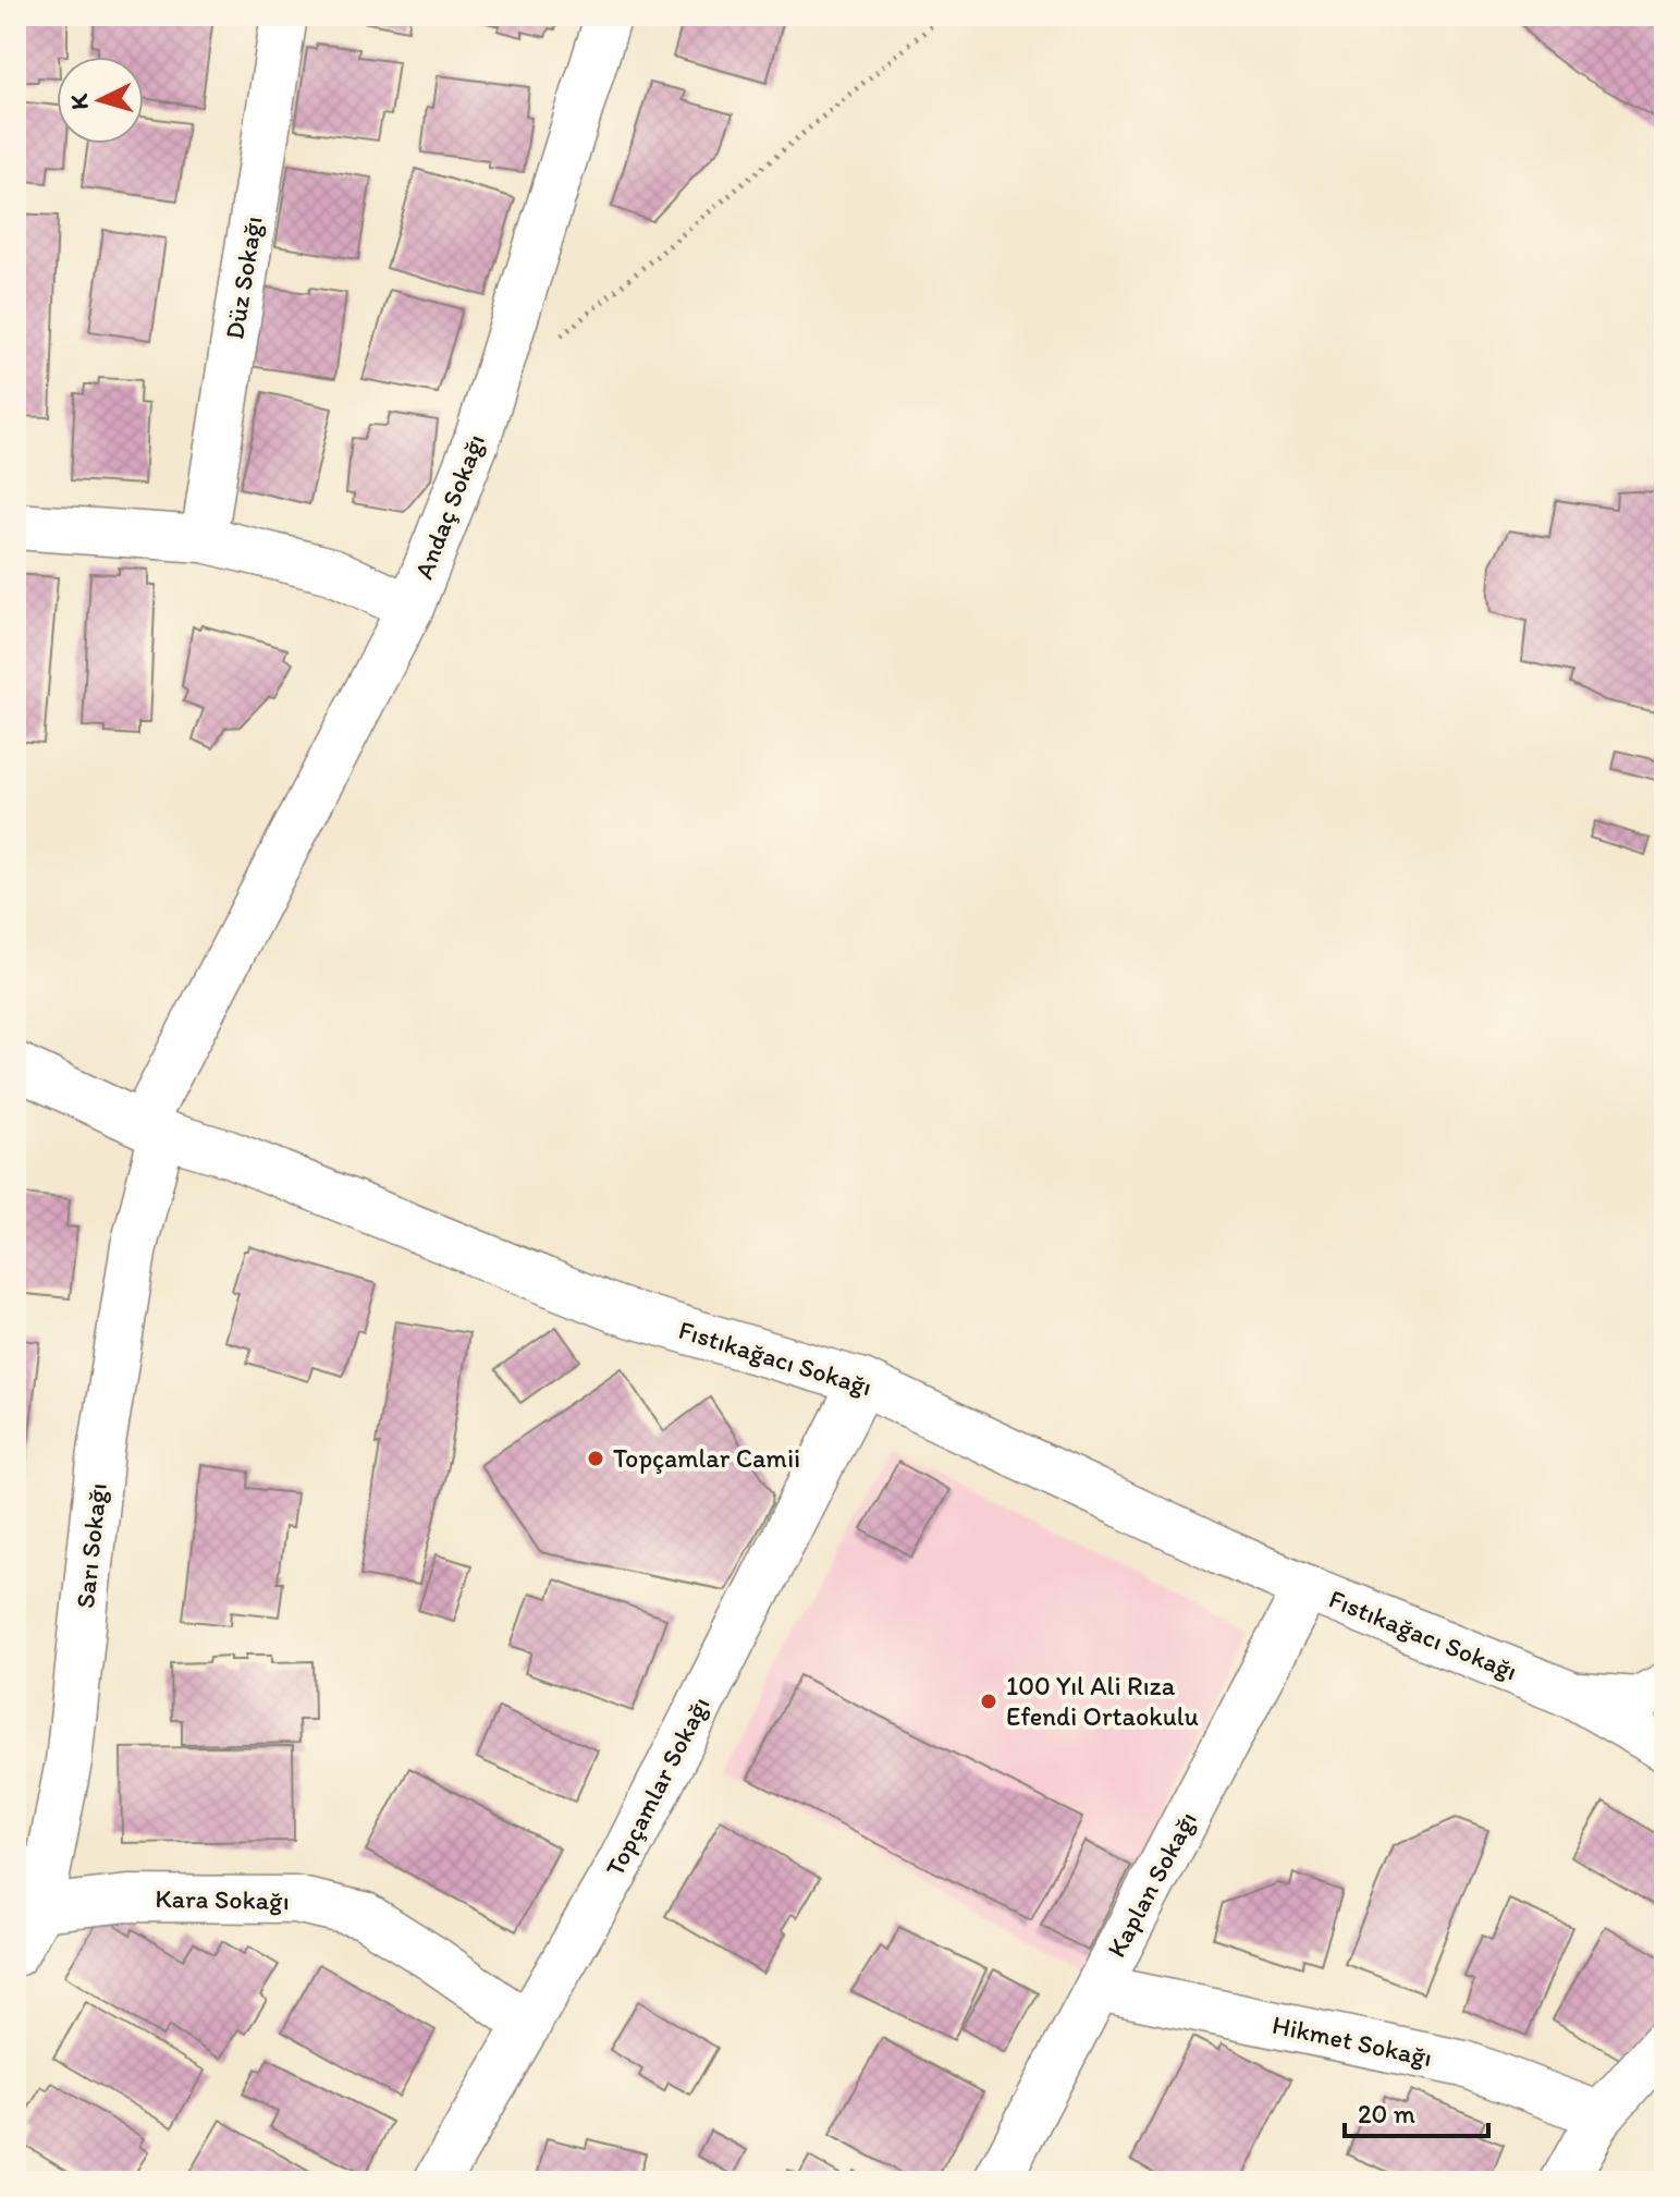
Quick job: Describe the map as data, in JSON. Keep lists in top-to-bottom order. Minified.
{"streets":{"street":["Düz Sokağı","Andaç Sokağı","Fıstıkağacı Sokağı","Sarı Sokağı","Topçamlar Sokağı","Kaplan Sokağı","Kara Sokağı","Hikmet Sokağı"]},"crossings":[["Düz Sokağı","Andaç Sokağı"],["Andaç Sokağı","Sarı Sokağı"],["Fıstıkağacı Sokağı","Sarı Sokağı"],["Fıstıkağacı Sokağı","Topçamlar Sokağı"],["Fıstıkağacı Sokağı","Kaplan Sokağı"],["Sarı Sokağı","Kara Sokağı"],["Topçamlar Sokağı","Kara Sokağı"],["Kaplan Sokağı","Hikmet Sokağı"]],"places":["Topçamlar Camii","100 Yıl Ali Rıza Efendi Ortaokulu"],"scale_bar":"20 m","north":"left"}
